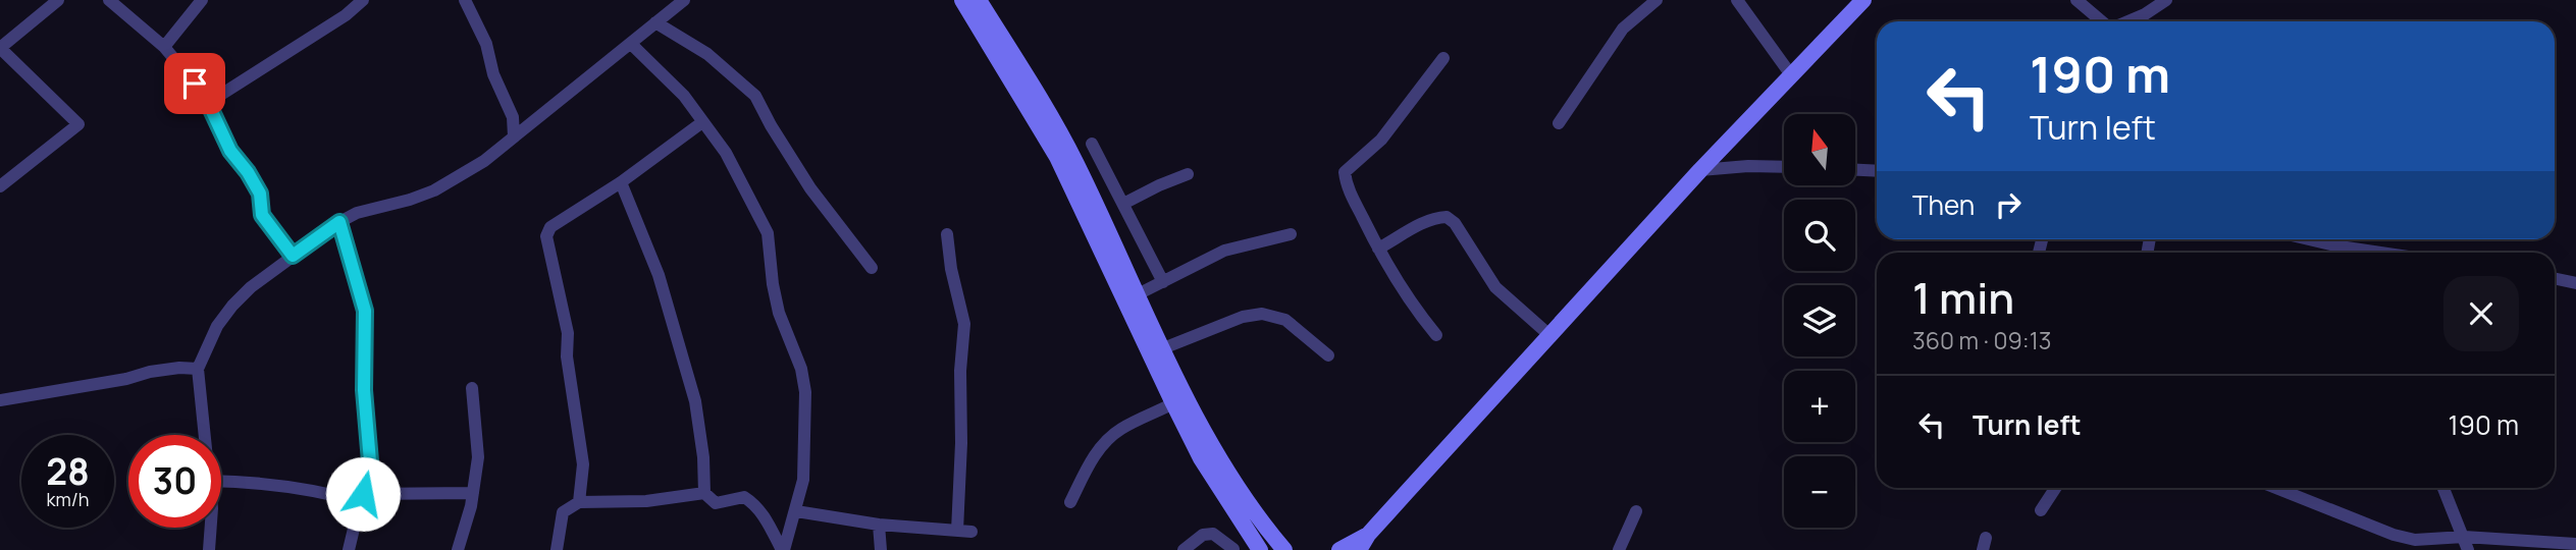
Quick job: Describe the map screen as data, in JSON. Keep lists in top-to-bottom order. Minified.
{"north":"top","page":{"turn":["190 m","Turn left"],"map_buttons":["+","−"],"then":"Then","heading":["1 min","360 m · 09:13"],"list":[{"name":"Turn left","value":"190 m"}],"speed":"28 km/h","limit":"30"}}
